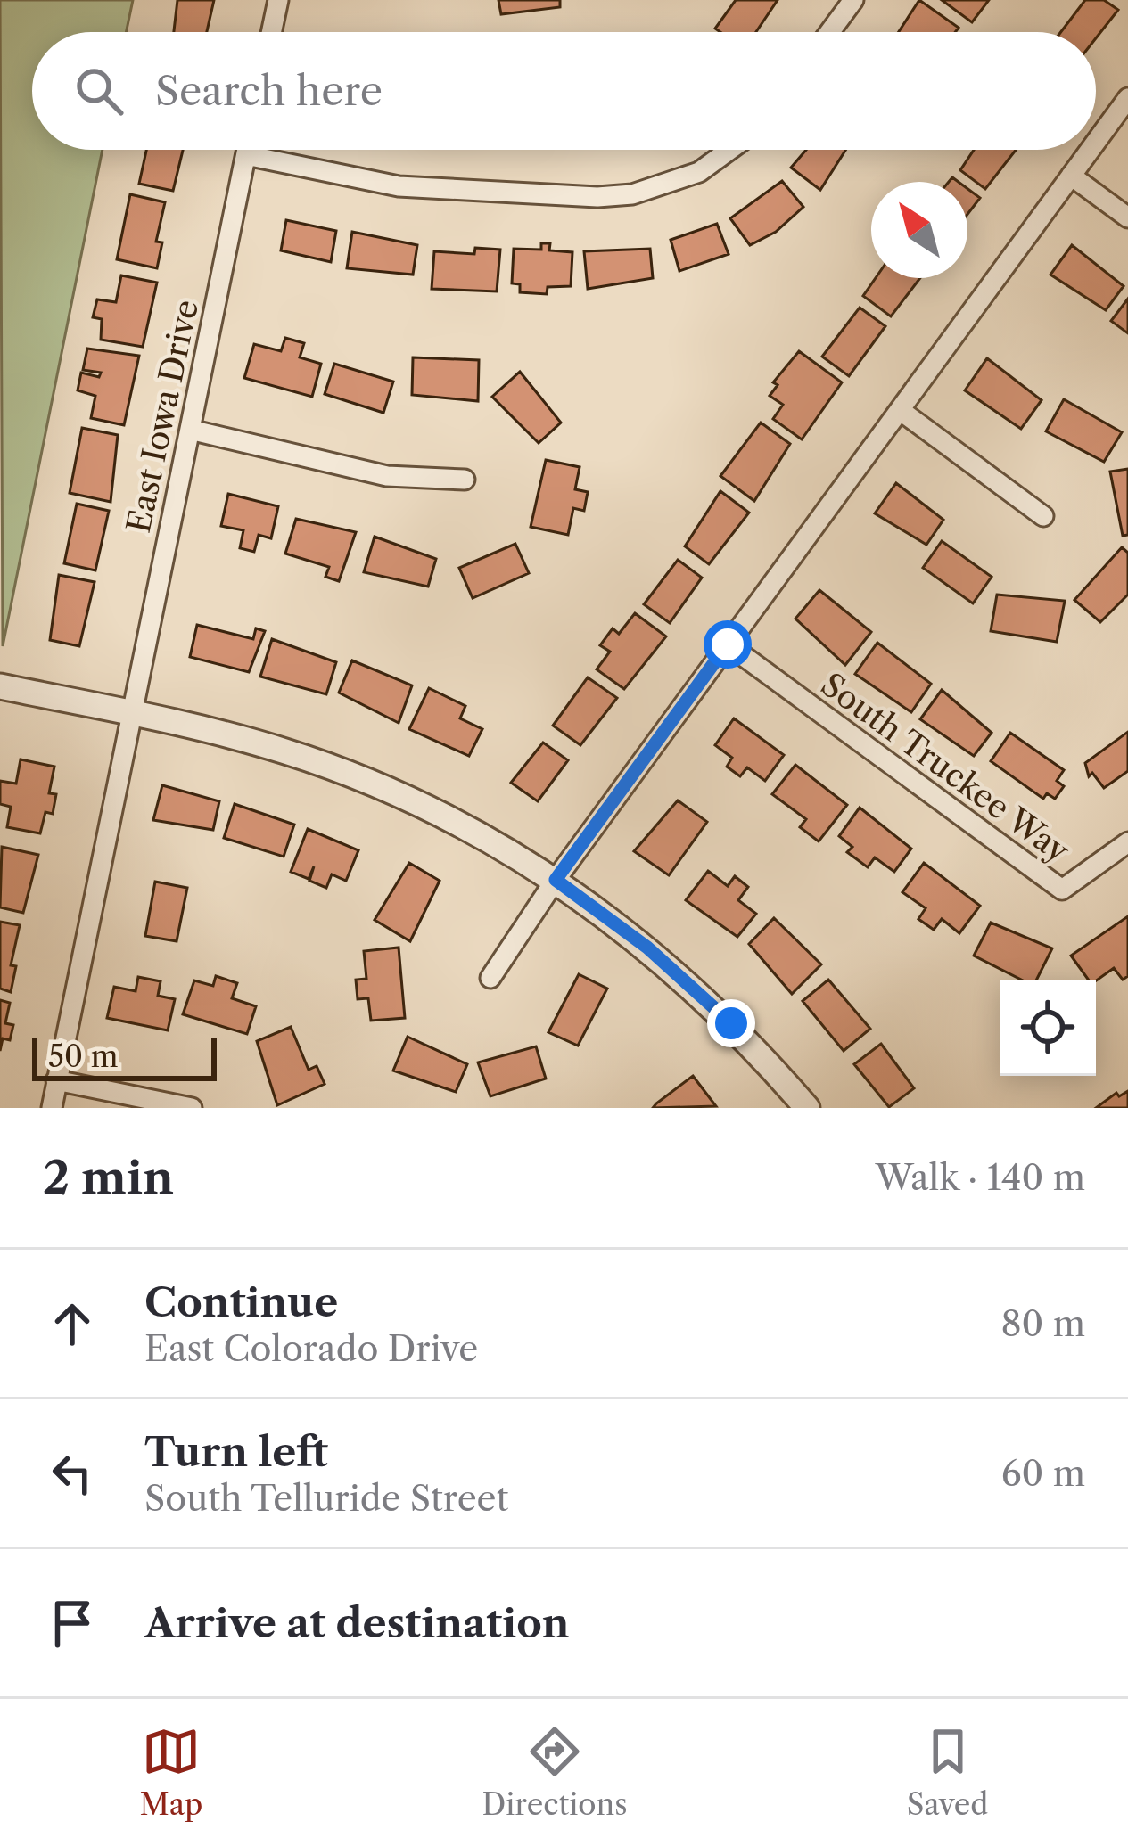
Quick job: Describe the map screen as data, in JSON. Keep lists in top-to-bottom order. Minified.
{"streets":{"street":["East Iowa Drive","South Truckee Way"]},"scale_bar":"50 m","north":"top left","page":{"search":"Search here","scale":"50 m","heading":["2 min","Walk · 140 m"],"list":[["Continue","East Colorado Drive","80 m"],["Turn left","South Telluride Street","60 m"],"Arrive at destination"],"nav":["Map","Directions","Saved"]}}
